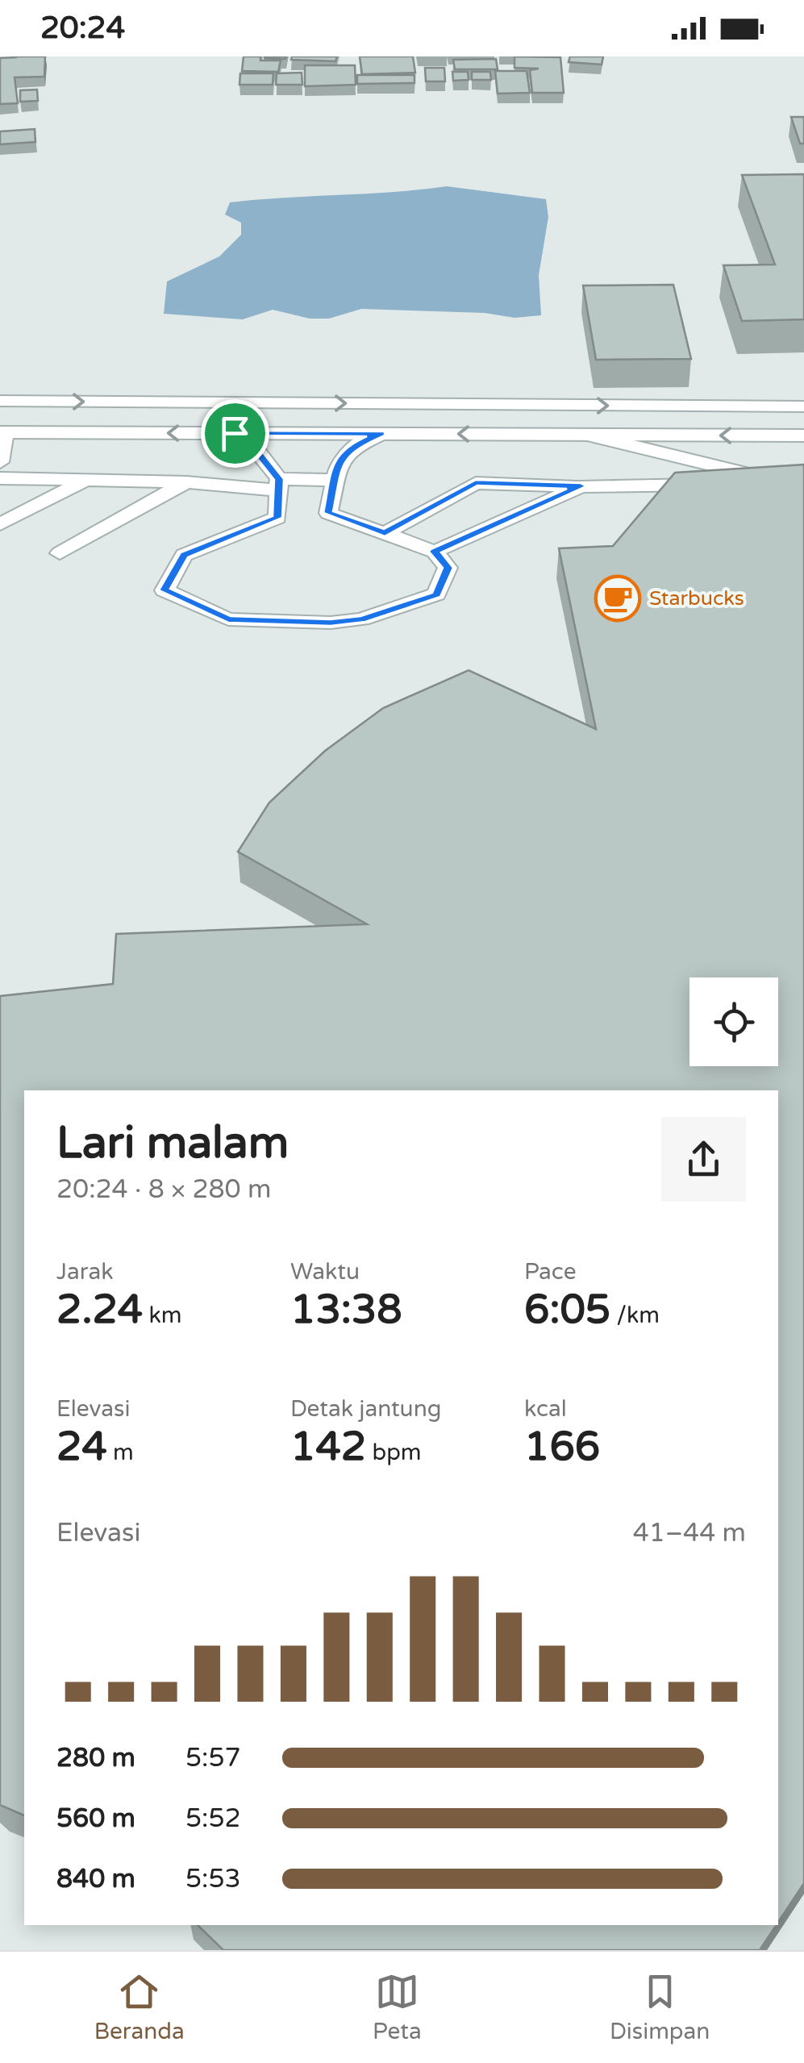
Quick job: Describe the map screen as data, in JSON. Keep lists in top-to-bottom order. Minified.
{"places":{"cafe":["Starbucks"]},"page":{"status":"20:24","heading":["Lari malam","20:24 · 8 × 280 m"],"stats":[["Jarak","2.24 km"],["Waktu","13:38"],["Pace","6:05 /km"],["Elevasi","24 m"],["Detak jantung","142 bpm"],["kcal","166"]],"chart":["Elevasi","41–44 m"],"list":[{"name":"280 m","note":"5:57"},{"name":"560 m","note":"5:52"},{"name":"840 m","note":"5:53"}],"tabs":["Beranda","Peta","Disimpan"]}}
